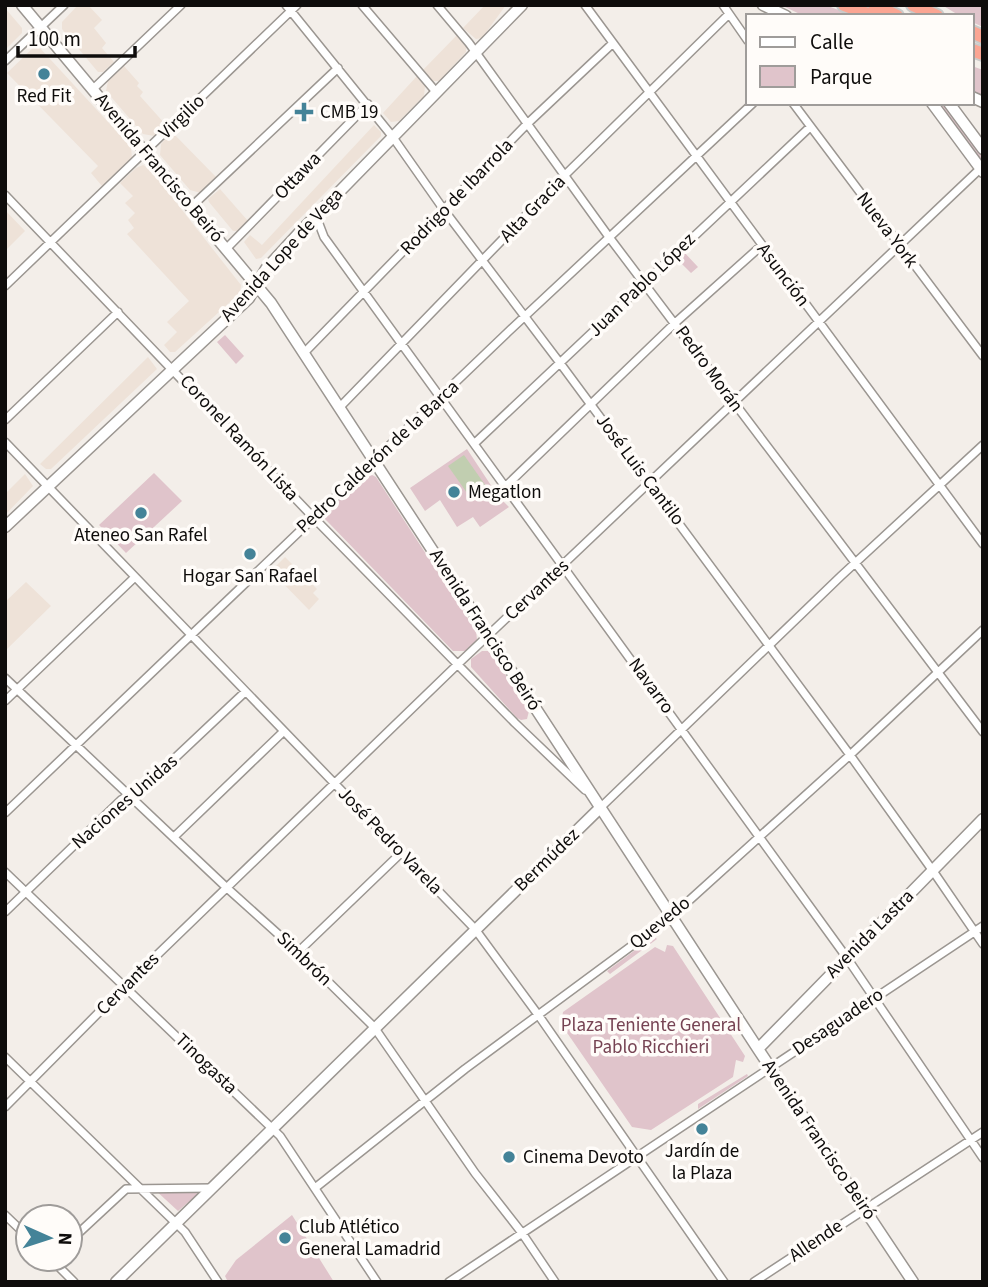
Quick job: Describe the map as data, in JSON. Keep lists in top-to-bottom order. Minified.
{"streets":{"main road":["Avenida Francisco Beiró","Avenida Lope de Vega","Bermúdez","Avenida Lastra"],"street":["Virgilio","Ottawa","Rodrigo de Ibarrola","Alta Gracia","Nueva York","Asunción","Juan Pablo López","Pedro Morán","Coronel Ramón Lista","Pedro Calderón de la Barca","José Luis Cantilo","Cervantes","Navarro","Naciones Unidas","José Pedro Varela","Quevedo","Simbrón","Desaguadero","Tinogasta","Allende"]},"crossings":[["Virgilio","Avenida Francisco Beiró"],["Virgilio","Coronel Ramón Lista"],["Virgilio","José Luis Cantilo"],["Avenida Francisco Beiró","Ottawa"],["Avenida Francisco Beiró","Rodrigo de Ibarrola"],["Avenida Francisco Beiró","Alta Gracia"],["Avenida Francisco Beiró","Avenida Lope de Vega"],["Avenida Francisco Beiró","Coronel Ramón Lista"],["Avenida Francisco Beiró","Pedro Calderón de la Barca"],["Avenida Francisco Beiró","Cervantes"],["Avenida Francisco Beiró","Bermúdez"],["Avenida Francisco Beiró","Quevedo"],["Avenida Francisco Beiró","Avenida Lastra"],["Avenida Francisco Beiró","Desaguadero"],["Avenida Francisco Beiró","Allende"],["Ottawa","José Luis Cantilo"],["Rodrigo de Ibarrola","Asunción"],["Rodrigo de Ibarrola","Pedro Morán"],["Rodrigo de Ibarrola","José Luis Cantilo"],["Rodrigo de Ibarrola","Navarro"],["Alta Gracia","Asunción"],["Alta Gracia","Pedro Morán"],["Alta Gracia","José Luis Cantilo"],["Alta Gracia","Navarro"],["Nueva York","Juan Pablo López"],["Nueva York","Cervantes"],["Avenida Lope de Vega","Pedro Morán"],["Avenida Lope de Vega","Coronel Ramón Lista"],["Avenida Lope de Vega","José Luis Cantilo"],["Avenida Lope de Vega","Navarro"],["Avenida Lope de Vega","José Pedro Varela"],["Asunción","Juan Pablo López"],["Asunción","Pedro Calderón de la Barca"],["Asunción","Cervantes"],["Asunción","Bermúdez"],["Juan Pablo López","Pedro Morán"],["Juan Pablo López","José Luis Cantilo"],["Juan Pablo López","Navarro"],["Pedro Morán","Pedro Calderón de la Barca"],["Pedro Morán","Cervantes"],["Pedro Morán","Bermúdez"],["Pedro Morán","Quevedo"],["Coronel Ramón Lista","Pedro Calderón de la Barca"],["Coronel Ramón Lista","Cervantes"],["Pedro Calderón de la Barca","José Luis Cantilo"],["Pedro Calderón de la Barca","Navarro"],["Pedro Calderón de la Barca","José Pedro Varela"],["Pedro Calderón de la Barca","Simbrón"],["José Luis Cantilo","Cervantes"],["José Luis Cantilo","Bermúdez"],["José Luis Cantilo","Quevedo"],["José Luis Cantilo","Avenida Lastra"],["José Luis Cantilo","Desaguadero"],["Cervantes","Navarro"],["Cervantes","José Pedro Varela"],["Cervantes","Simbrón"],["Cervantes","Tinogasta"],["Navarro","Bermúdez"],["Navarro","Quevedo"],["Navarro","Avenida Lastra"],["Navarro","Desaguadero"],["Navarro","Allende"],["Naciones Unidas","José Pedro Varela"],["Naciones Unidas","Simbrón"],["Naciones Unidas","Tinogasta"],["José Pedro Varela","Bermúdez"],["José Pedro Varela","Quevedo"],["José Pedro Varela","Desaguadero"],["Bermúdez","Simbrón"],["Bermúdez","Tinogasta"],["Quevedo","Simbrón"],["Quevedo","Tinogasta"],["Simbrón","Desaguadero"]],"parks":["Plaza Teniente General Pablo Ricchieri"],"places":{"other":["Red Fit","Megatlon","Ateneo San Rafel","Hogar San Rafael","Jardín de la Plaza","Cinema Devoto","Club Atlético General Lamadrid"],"health":["CMB 19"]},"legend":["Calle","Parque"],"scale_bar":"100 m","north":"right"}
